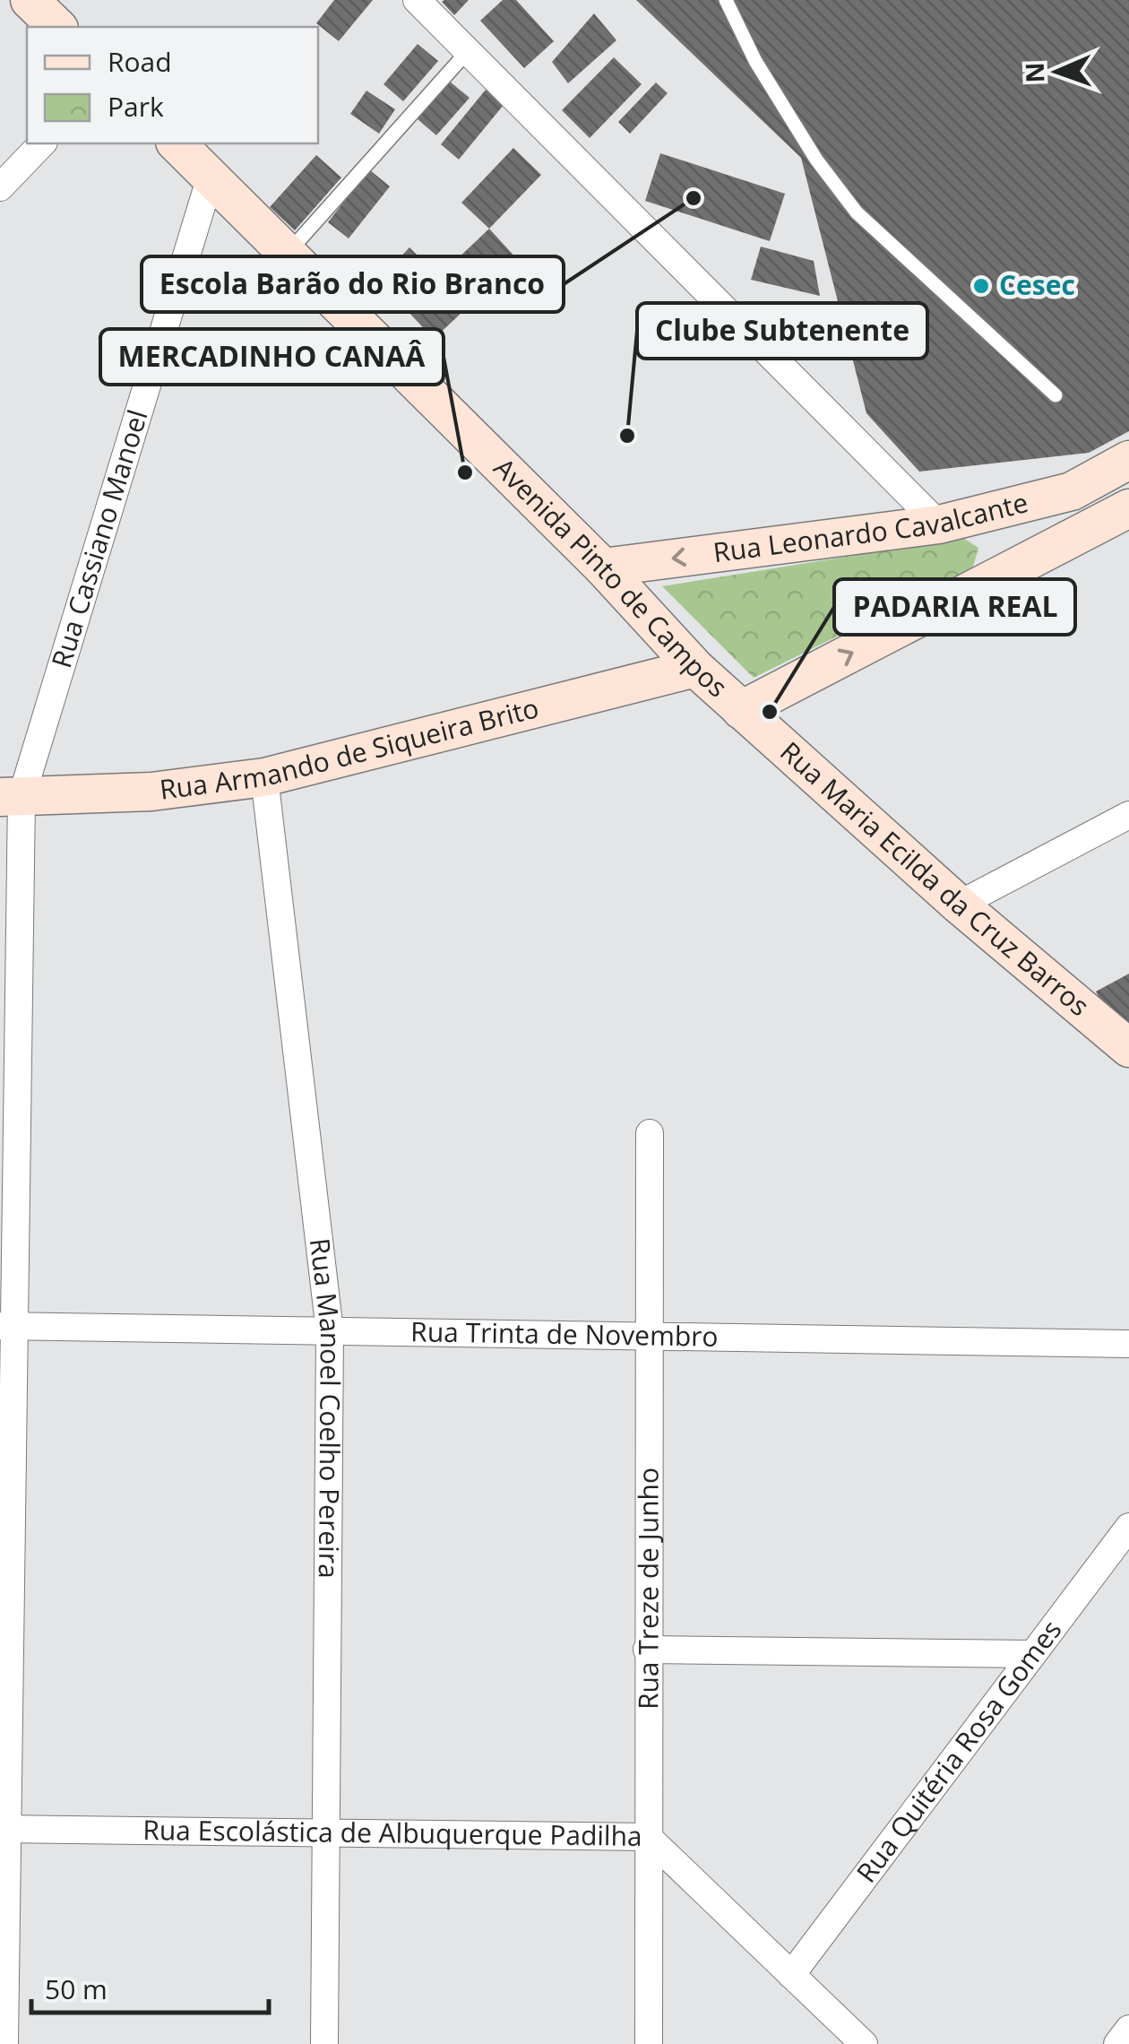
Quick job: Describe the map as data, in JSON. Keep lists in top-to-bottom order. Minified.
{"streets":{"street":["Rua Leonardo Cavalcante","Rua Cassiano Manoel","Avenida Pinto de Campos","Rua Armando de Siqueira Brito","Rua Maria Ecilda da Cruz Barros","Rua Trinta de Novembro","Rua Manoel Coelho Pereira","Rua Treze de Junho","Rua Quitéria Rosa Gomes","Rua Escolástica de Albuquerque Padilha"]},"crossings":[["Rua Leonardo Cavalcante","Avenida Pinto de Campos"],["Rua Leonardo Cavalcante","Rua Maria Ecilda da Cruz Barros"],["Rua Cassiano Manoel","Avenida Pinto de Campos"],["Rua Cassiano Manoel","Rua Armando de Siqueira Brito"],["Rua Cassiano Manoel","Rua Trinta de Novembro"],["Rua Cassiano Manoel","Rua Escolástica de Albuquerque Padilha"],["Avenida Pinto de Campos","Rua Armando de Siqueira Brito"],["Avenida Pinto de Campos","Rua Maria Ecilda da Cruz Barros"],["Rua Armando de Siqueira Brito","Rua Manoel Coelho Pereira"],["Rua Trinta de Novembro","Rua Manoel Coelho Pereira"],["Rua Trinta de Novembro","Rua Treze de Junho"],["Rua Manoel Coelho Pereira","Rua Escolástica de Albuquerque Padilha"],["Rua Treze de Junho","Rua Escolástica de Albuquerque Padilha"],["Rua Quitéria Rosa Gomes","Rua Escolástica de Albuquerque Padilha"]],"places":["Escola Barão do Rio Branco","Cesec","Clube Subtenente","MERCADINHO CANAÂ","PADARIA REAL"],"legend":["Road","Park"],"scale_bar":"50 m","north":"left"}
